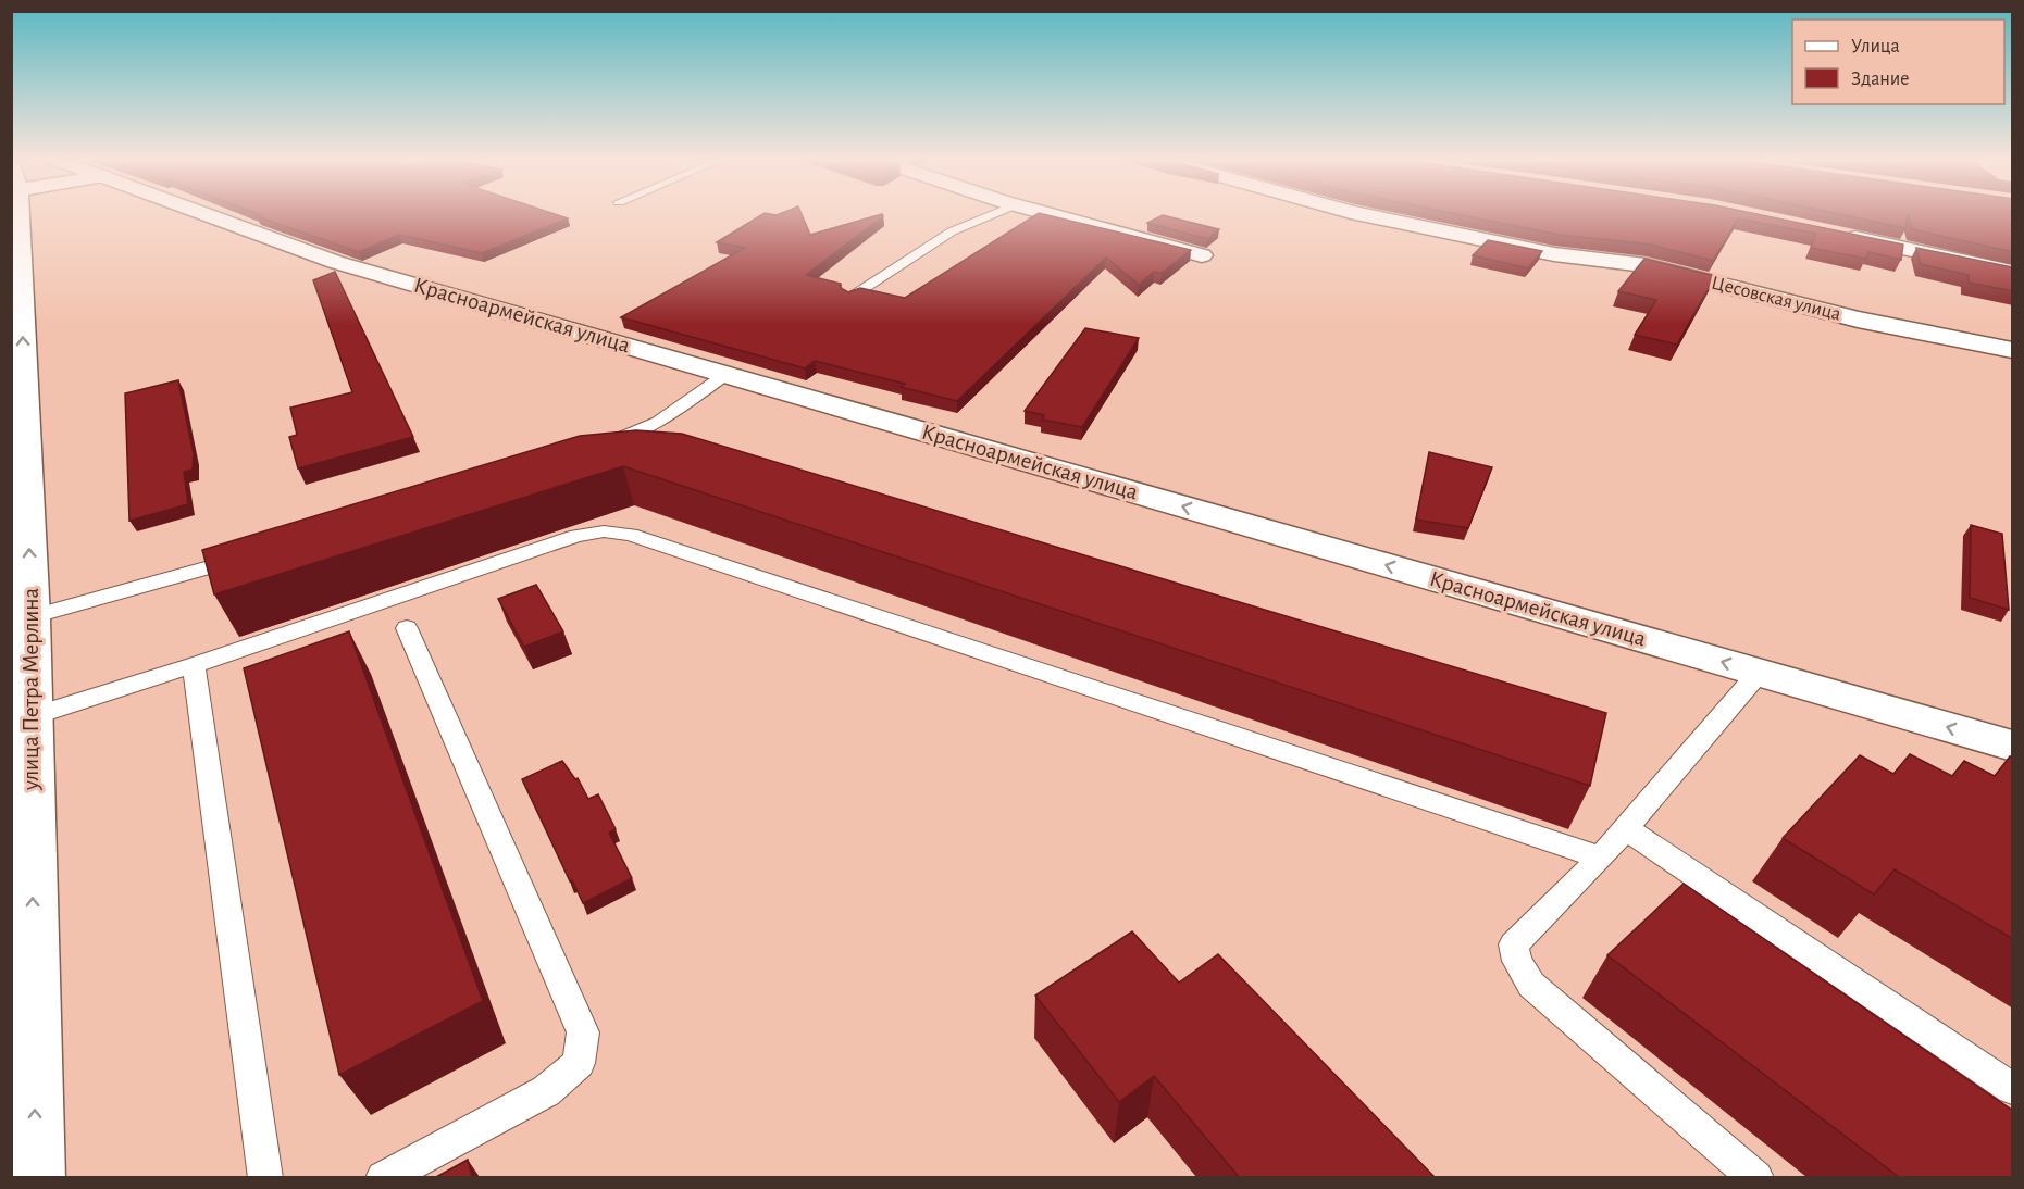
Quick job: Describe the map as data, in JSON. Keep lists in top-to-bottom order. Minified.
{"streets":{"street":["Цесовская улица","Красноармейская улица","улица Петра Мерлина"]},"one_way":["Красноармейская улица","улица Петра Мерлина"],"legend":["Улица","Здание"]}
